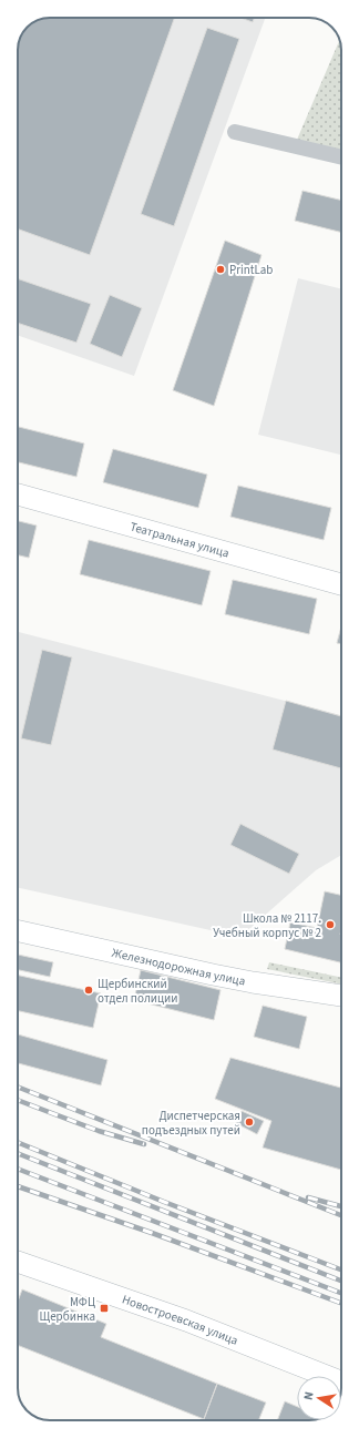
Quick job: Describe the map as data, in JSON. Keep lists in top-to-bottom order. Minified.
{"streets":{"street":["Театральная улица","Железнодорожная улица","Новостроевская улица"]},"places":{"other":["PrintLab","Школа № 2117. Учебный корпус № 2","Щербинский отдел полиции","Диспетчерская подъездных путей"],"transit":["МФЦ Щербинка"]},"north":"left"}
